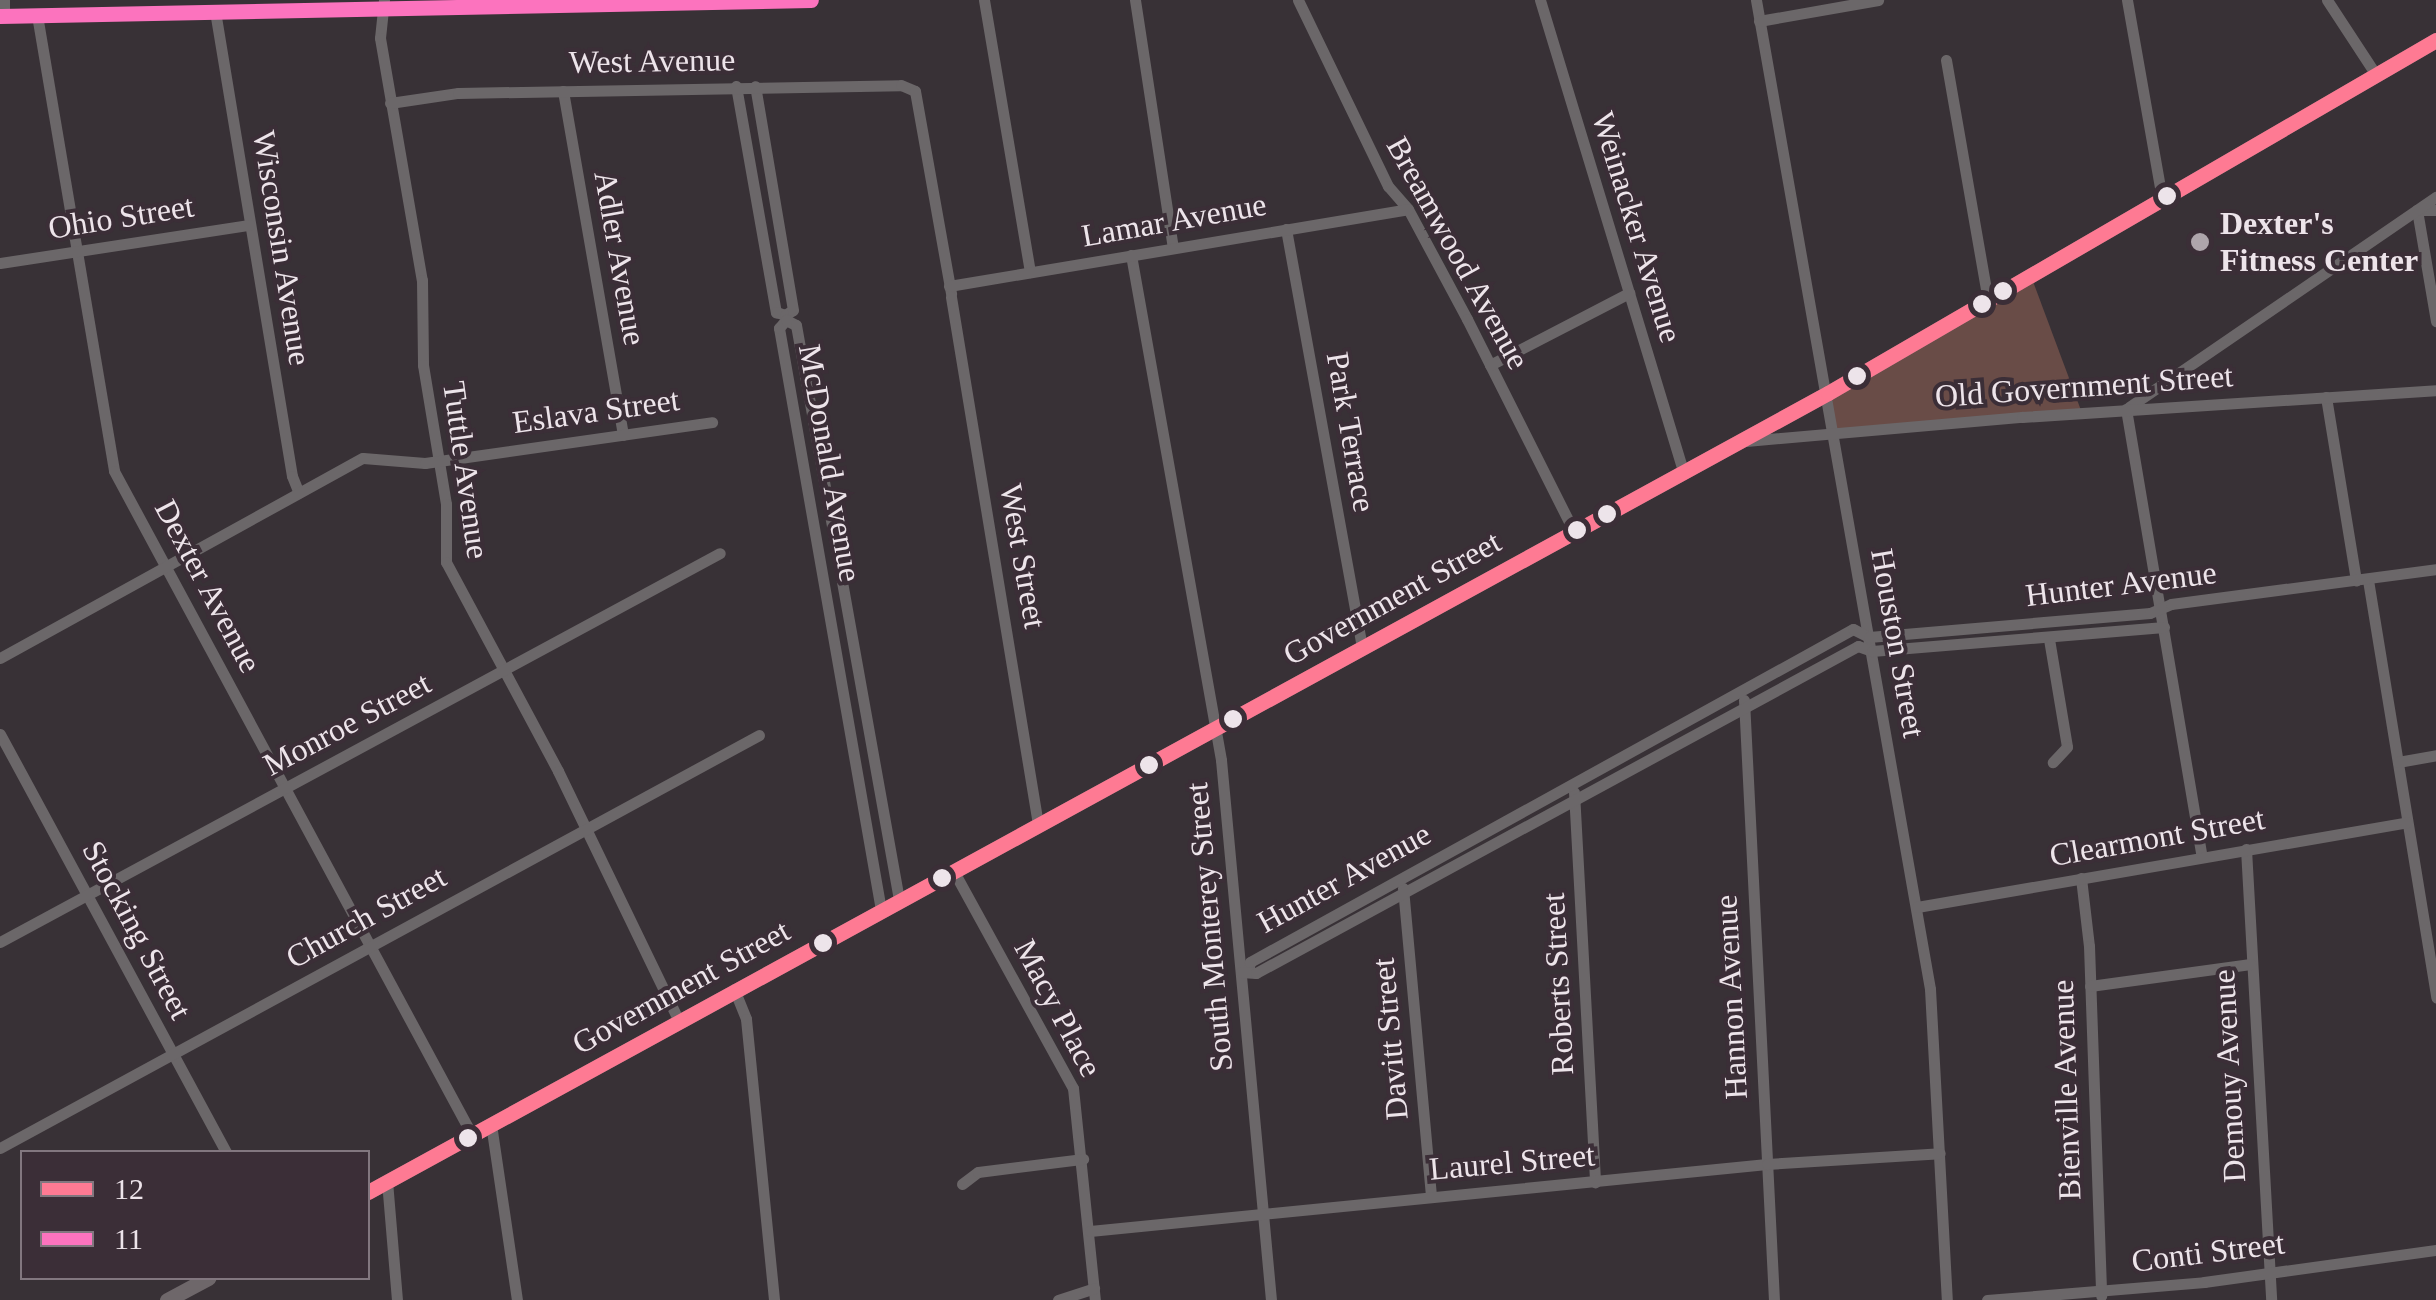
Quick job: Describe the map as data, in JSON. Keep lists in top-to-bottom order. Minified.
{"streets":{"main road":["Government Street"],"street":["West Avenue","Ohio Street","Lamar Avenue","Weinacker Avenue","Wisconsin Avenue","Breamwood Avenue","Adler Avenue","Old Government Street","Eslava Street","Park Terrace","McDonald Avenue","Tuttle Avenue","West Street","Hunter Avenue","Dexter Avenue","Houston Street","Monroe Street","Clearmont Street","Church Street","South Monterey Street","Stocking Street","Roberts Street","Hannon Avenue","Macy Place","Davitt Street","Demouy Avenue","Bienville Avenue","Laurel Street","Conti Street"]},"crossings":[["West Avenue","Adler Avenue"],["West Avenue","McDonald Avenue"],["West Avenue","Tuttle Avenue"],["West Avenue","West Street"],["Ohio Street","Wisconsin Avenue"],["Ohio Street","Dexter Avenue"],["Lamar Avenue","Breamwood Avenue"],["Lamar Avenue","Park Terrace"],["Lamar Avenue","West Street"],["Lamar Avenue","South Monterey Street"],["Weinacker Avenue","Government Street"],["Wisconsin Avenue","Eslava Street"],["Breamwood Avenue","Government Street"],["Adler Avenue","Eslava Street"],["Old Government Street","Government Street"],["Old Government Street","Houston Street"],["Eslava Street","Tuttle Avenue"],["Eslava Street","Dexter Avenue"],["Park Terrace","Government Street"],["McDonald Avenue","Government Street"],["Tuttle Avenue","Government Street"],["Tuttle Avenue","Monroe Street"],["Tuttle Avenue","Church Street"],["West Street","Government Street"],["Hunter Avenue","Houston Street"],["Hunter Avenue","South Monterey Street"],["Hunter Avenue","Roberts Street"],["Hunter Avenue","Hannon Avenue"],["Hunter Avenue","Davitt Street"],["Dexter Avenue","Government Street"],["Dexter Avenue","Monroe Street"],["Dexter Avenue","Church Street"],["Government Street","Houston Street"],["Government Street","South Monterey Street"],["Government Street","Macy Place"],["Houston Street","Clearmont Street"],["Houston Street","Laurel Street"],["Monroe Street","Stocking Street"],["Clearmont Street","Demouy Avenue"],["Clearmont Street","Bienville Avenue"],["Church Street","Stocking Street"],["South Monterey Street","Laurel Street"],["Roberts Street","Laurel Street"],["Hannon Avenue","Laurel Street"],["Macy Place","Laurel Street"],["Davitt Street","Laurel Street"],["Demouy Avenue","Conti Street"],["Bienville Avenue","Conti Street"]],"places":["Dexter's Fitness Center"],"lines":["transit line 11","transit line 12"],"legend":["12","11"]}
